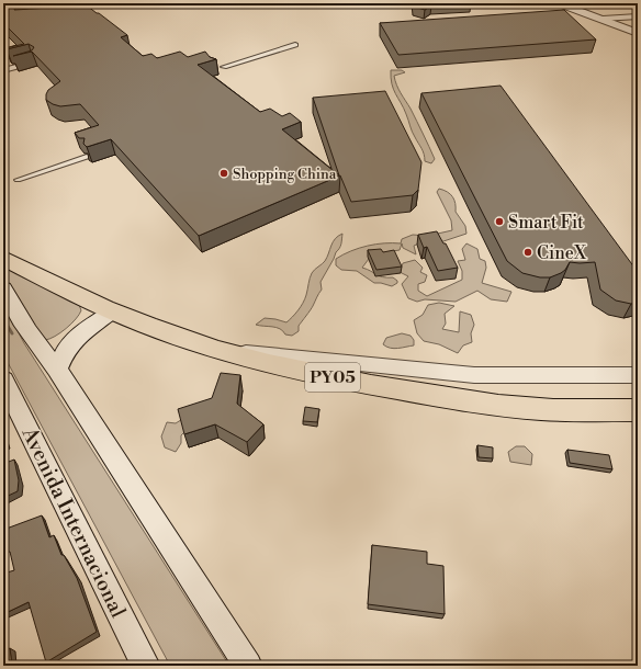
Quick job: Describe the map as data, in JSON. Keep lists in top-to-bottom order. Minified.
{"streets":{"highway":["PY05"],"main road":["Avenida Internacional"]},"places":["Shopping China","Smart Fit","CineX"]}
